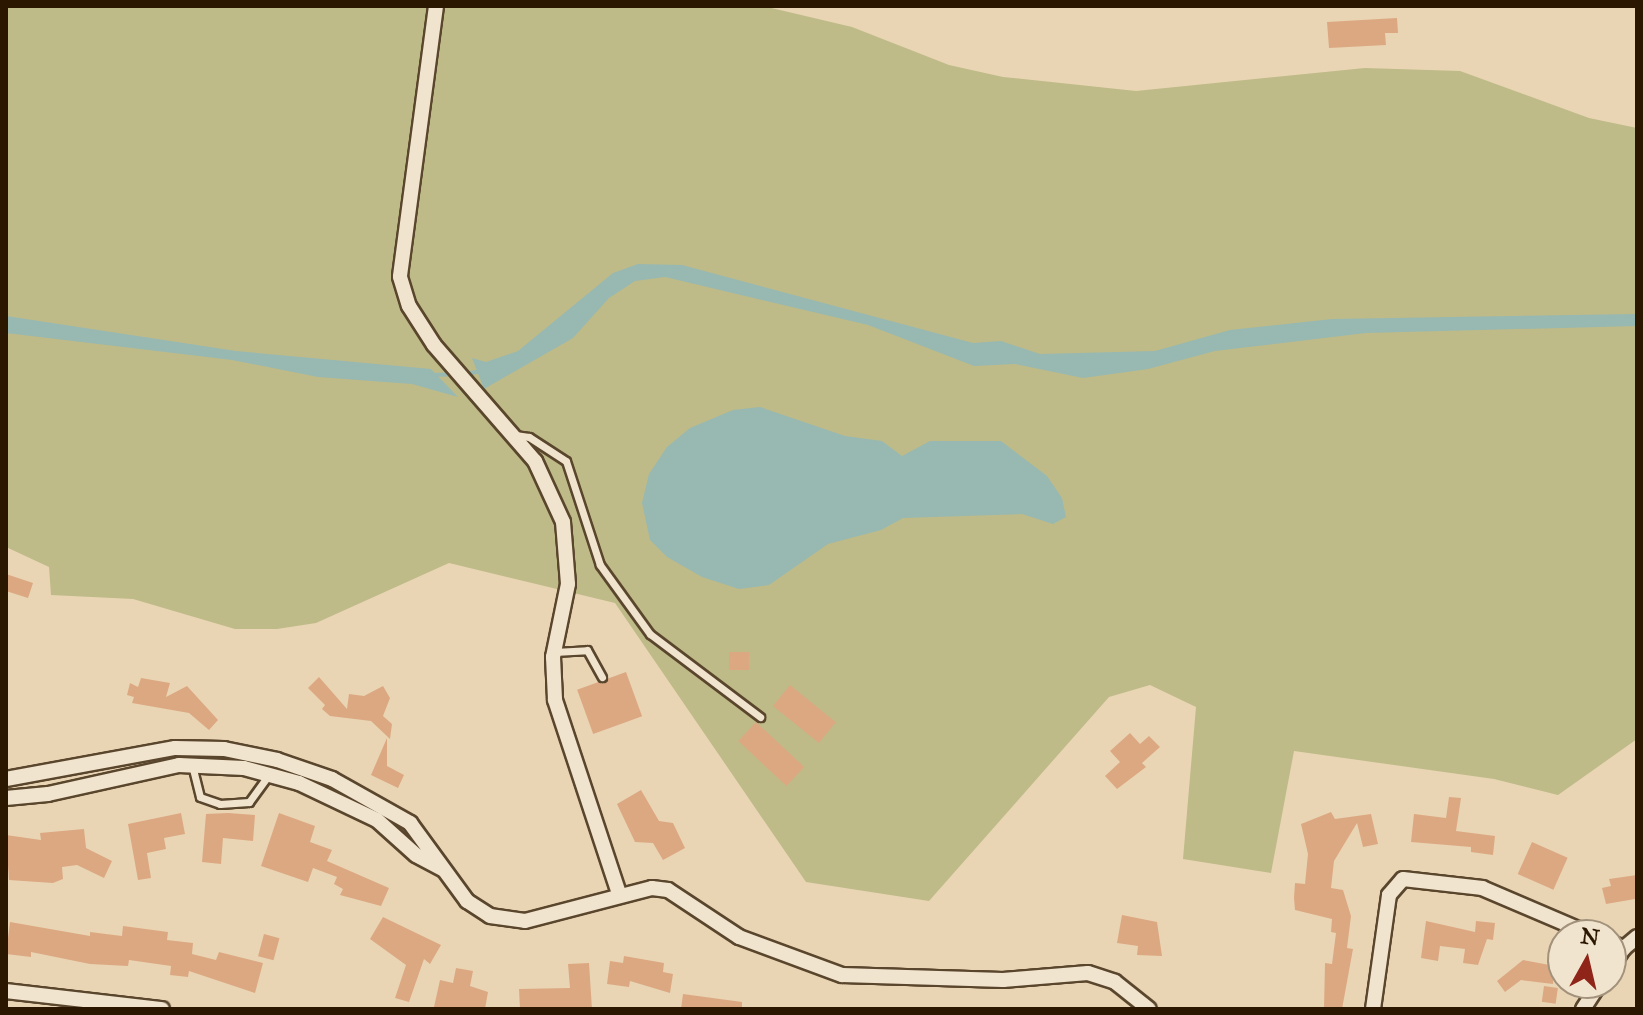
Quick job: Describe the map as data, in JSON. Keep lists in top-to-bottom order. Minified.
{"north":"top"}
